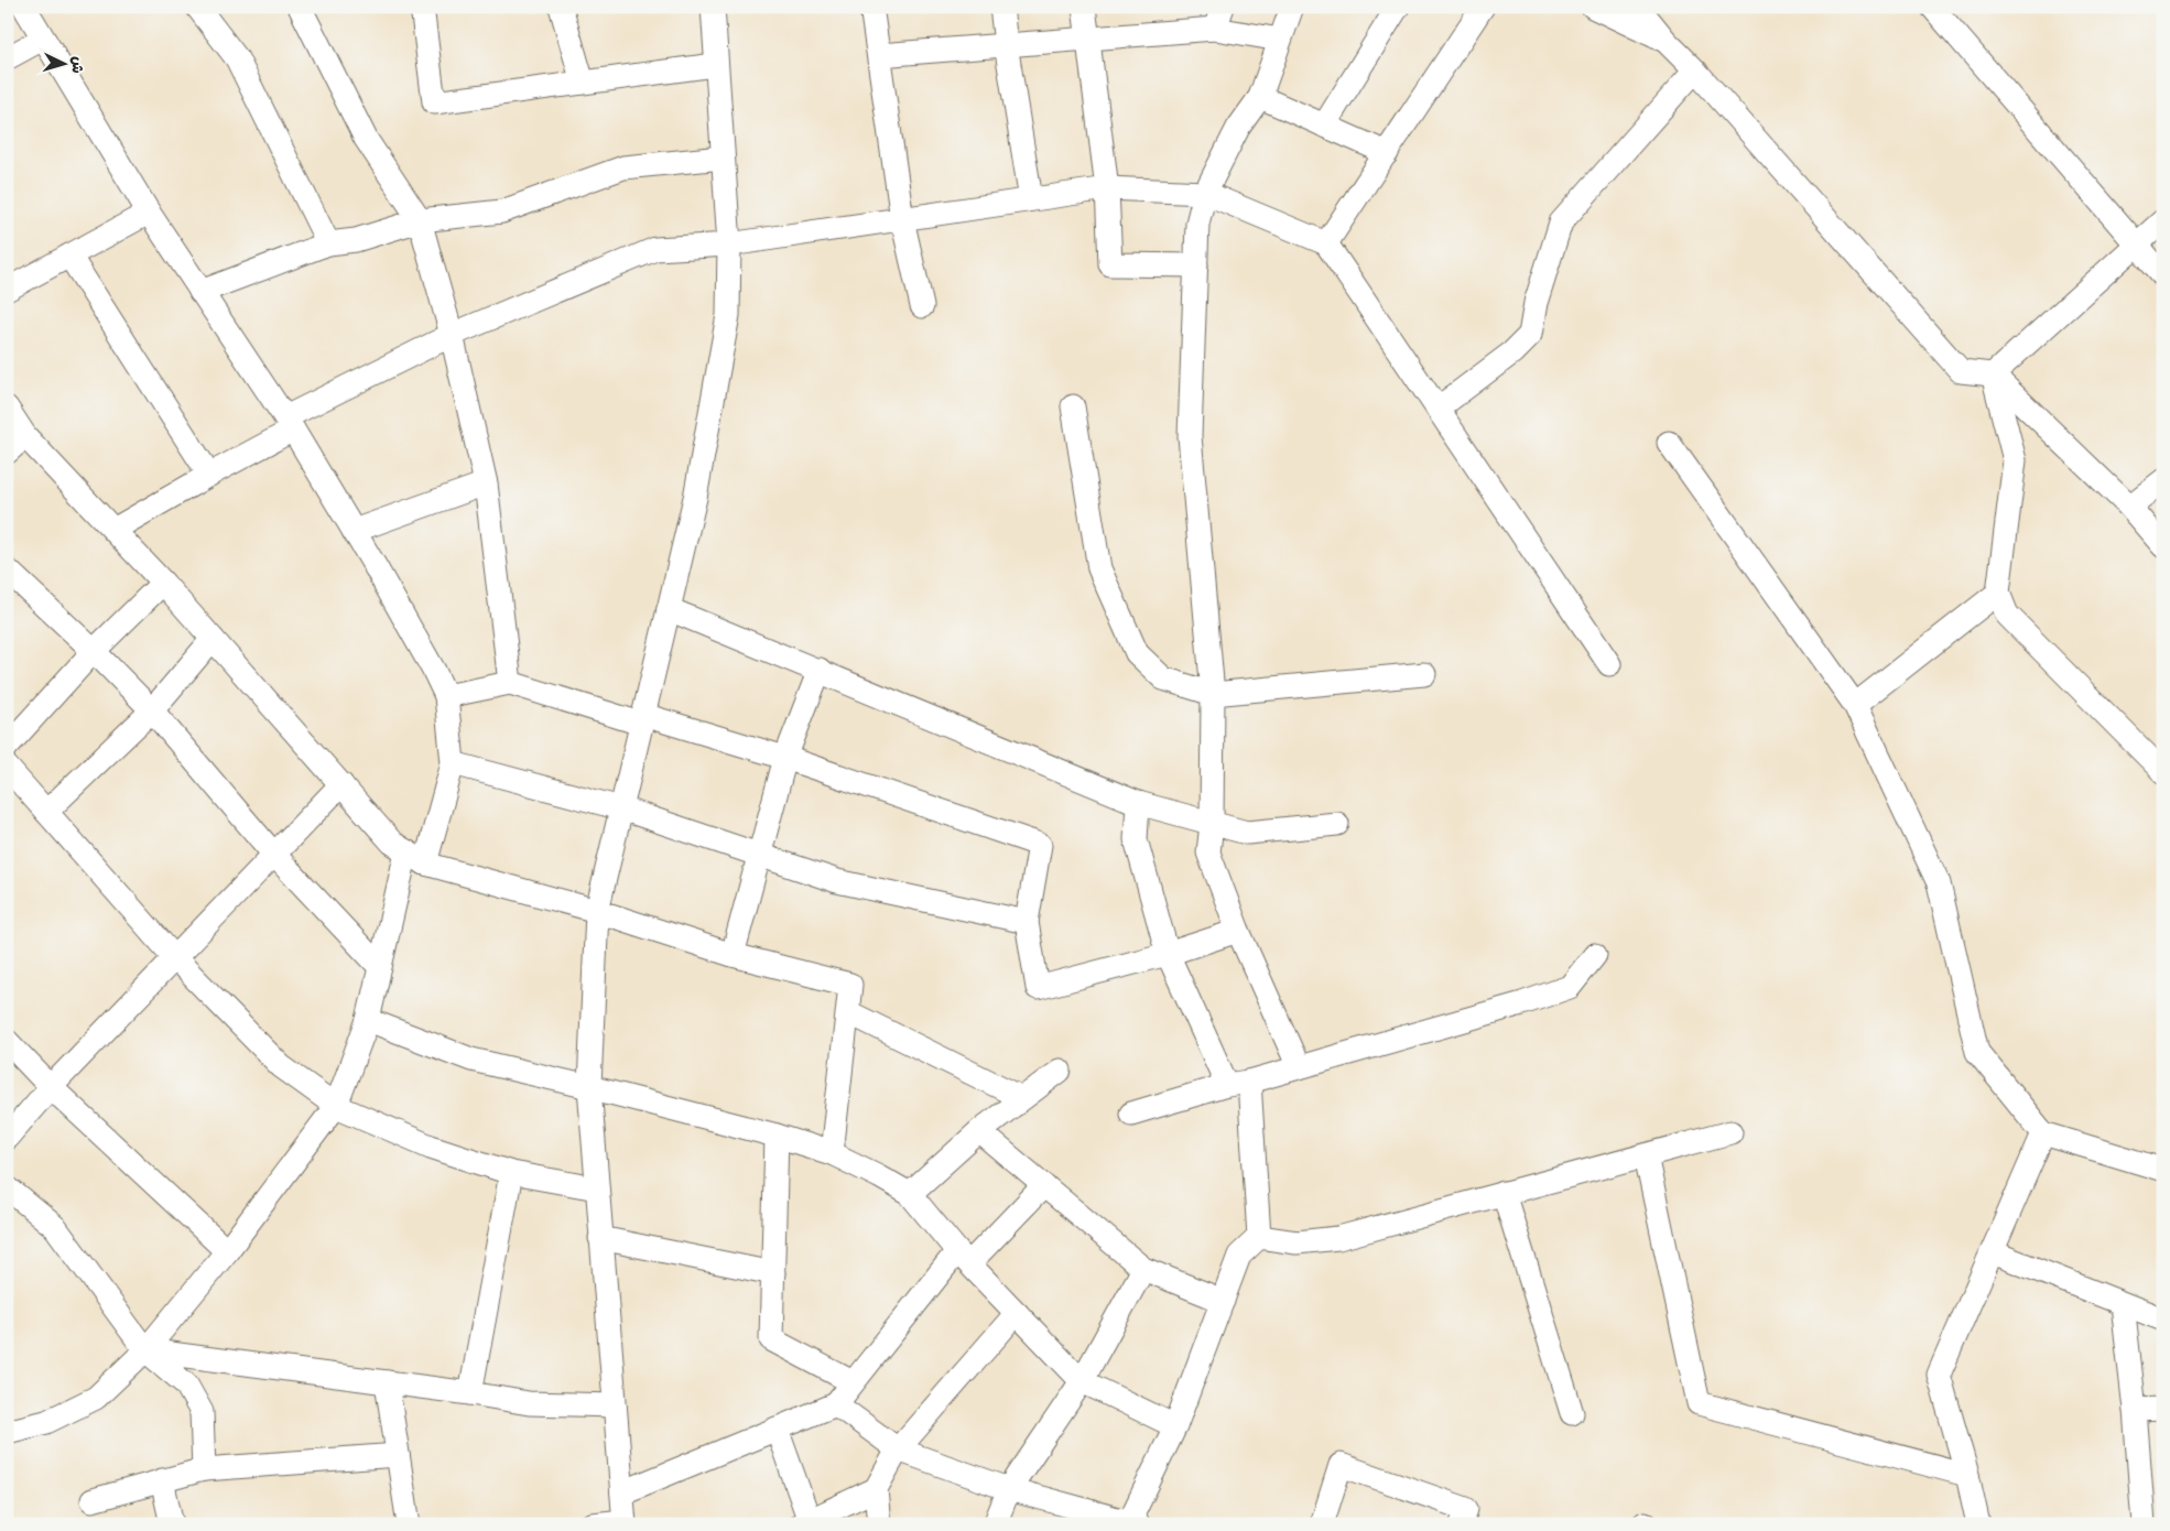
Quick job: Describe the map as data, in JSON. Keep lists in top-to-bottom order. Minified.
{"north":"right"}
